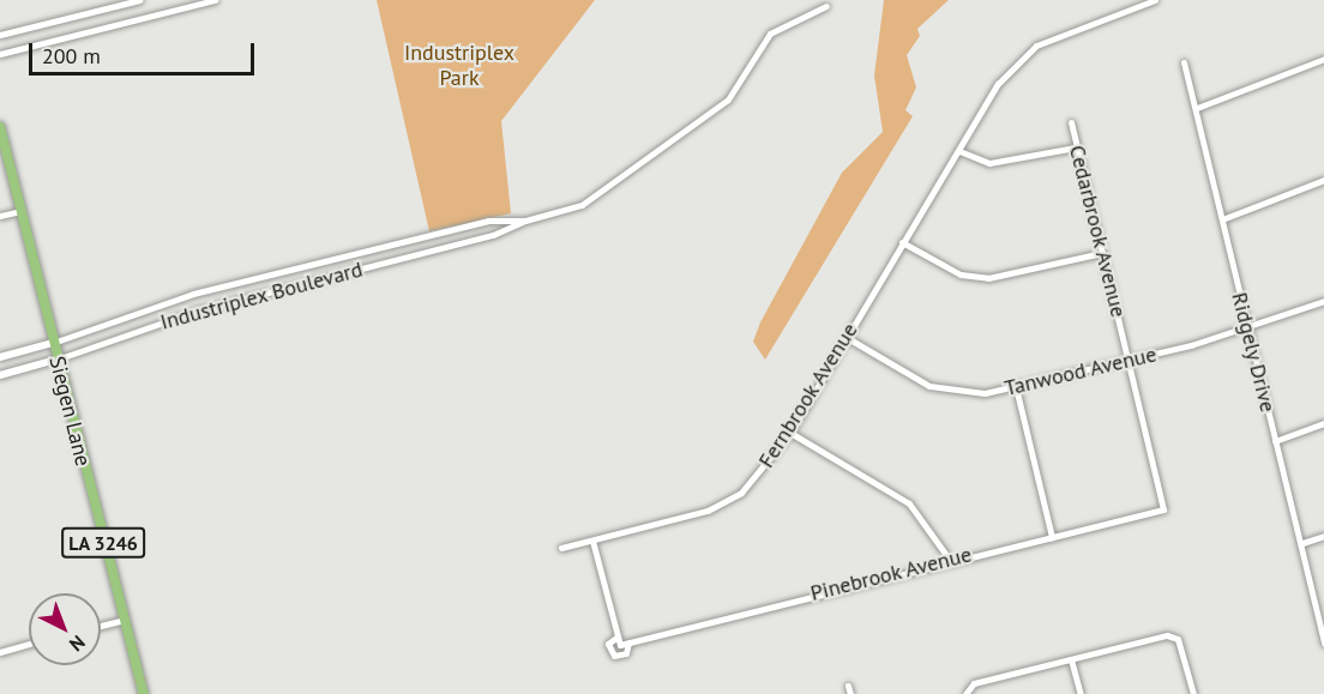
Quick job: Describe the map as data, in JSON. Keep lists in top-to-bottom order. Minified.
{"streets":{"main road":["Siegen Lane","LA 3246"],"street":["Cedarbrook Avenue","Industriplex Boulevard","Ridgely Drive","Tanwood Avenue","Fernbrook Avenue","Pinebrook Avenue"]},"crossings":[["Cedarbrook Avenue","Tanwood Avenue"],["Cedarbrook Avenue","Pinebrook Avenue"],["Industriplex Boulevard","Siegen Lane"],["Ridgely Drive","Tanwood Avenue"],["Tanwood Avenue","Fernbrook Avenue"]],"parks":["Industriplex Park"],"scale_bar":"200 m","north":"bottom right"}
